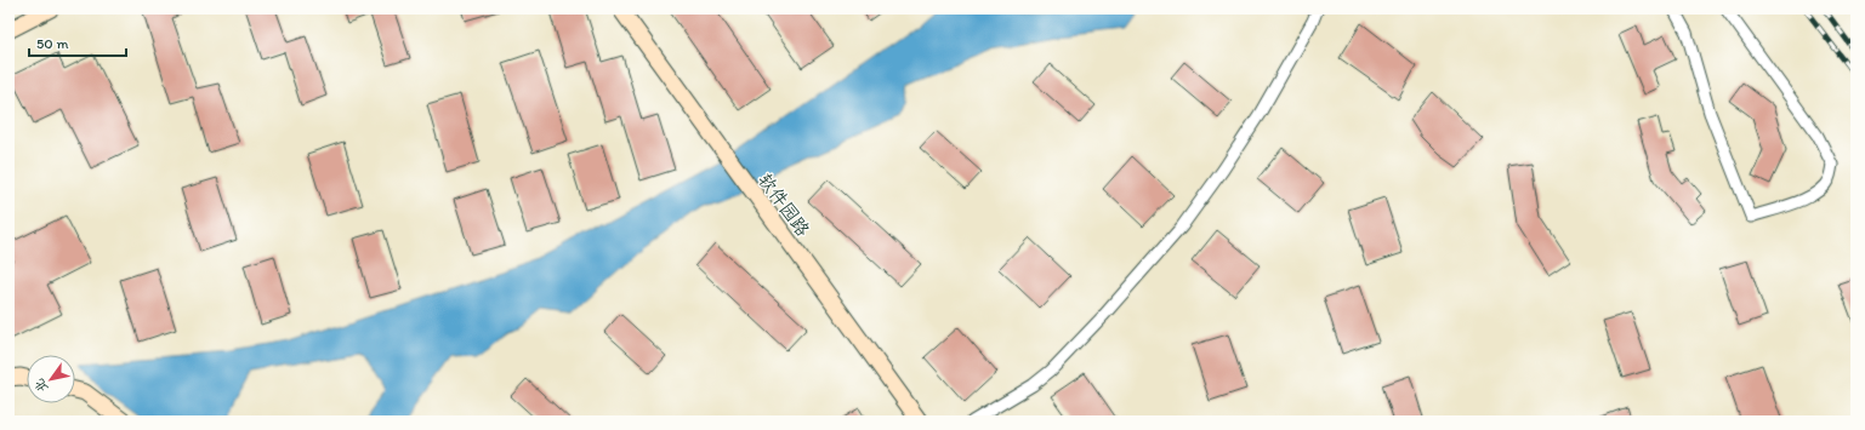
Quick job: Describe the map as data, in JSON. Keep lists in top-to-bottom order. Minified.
{"streets":{"main road":["软件园路"]},"scale_bar":"50 m","north":"bottom left"}
